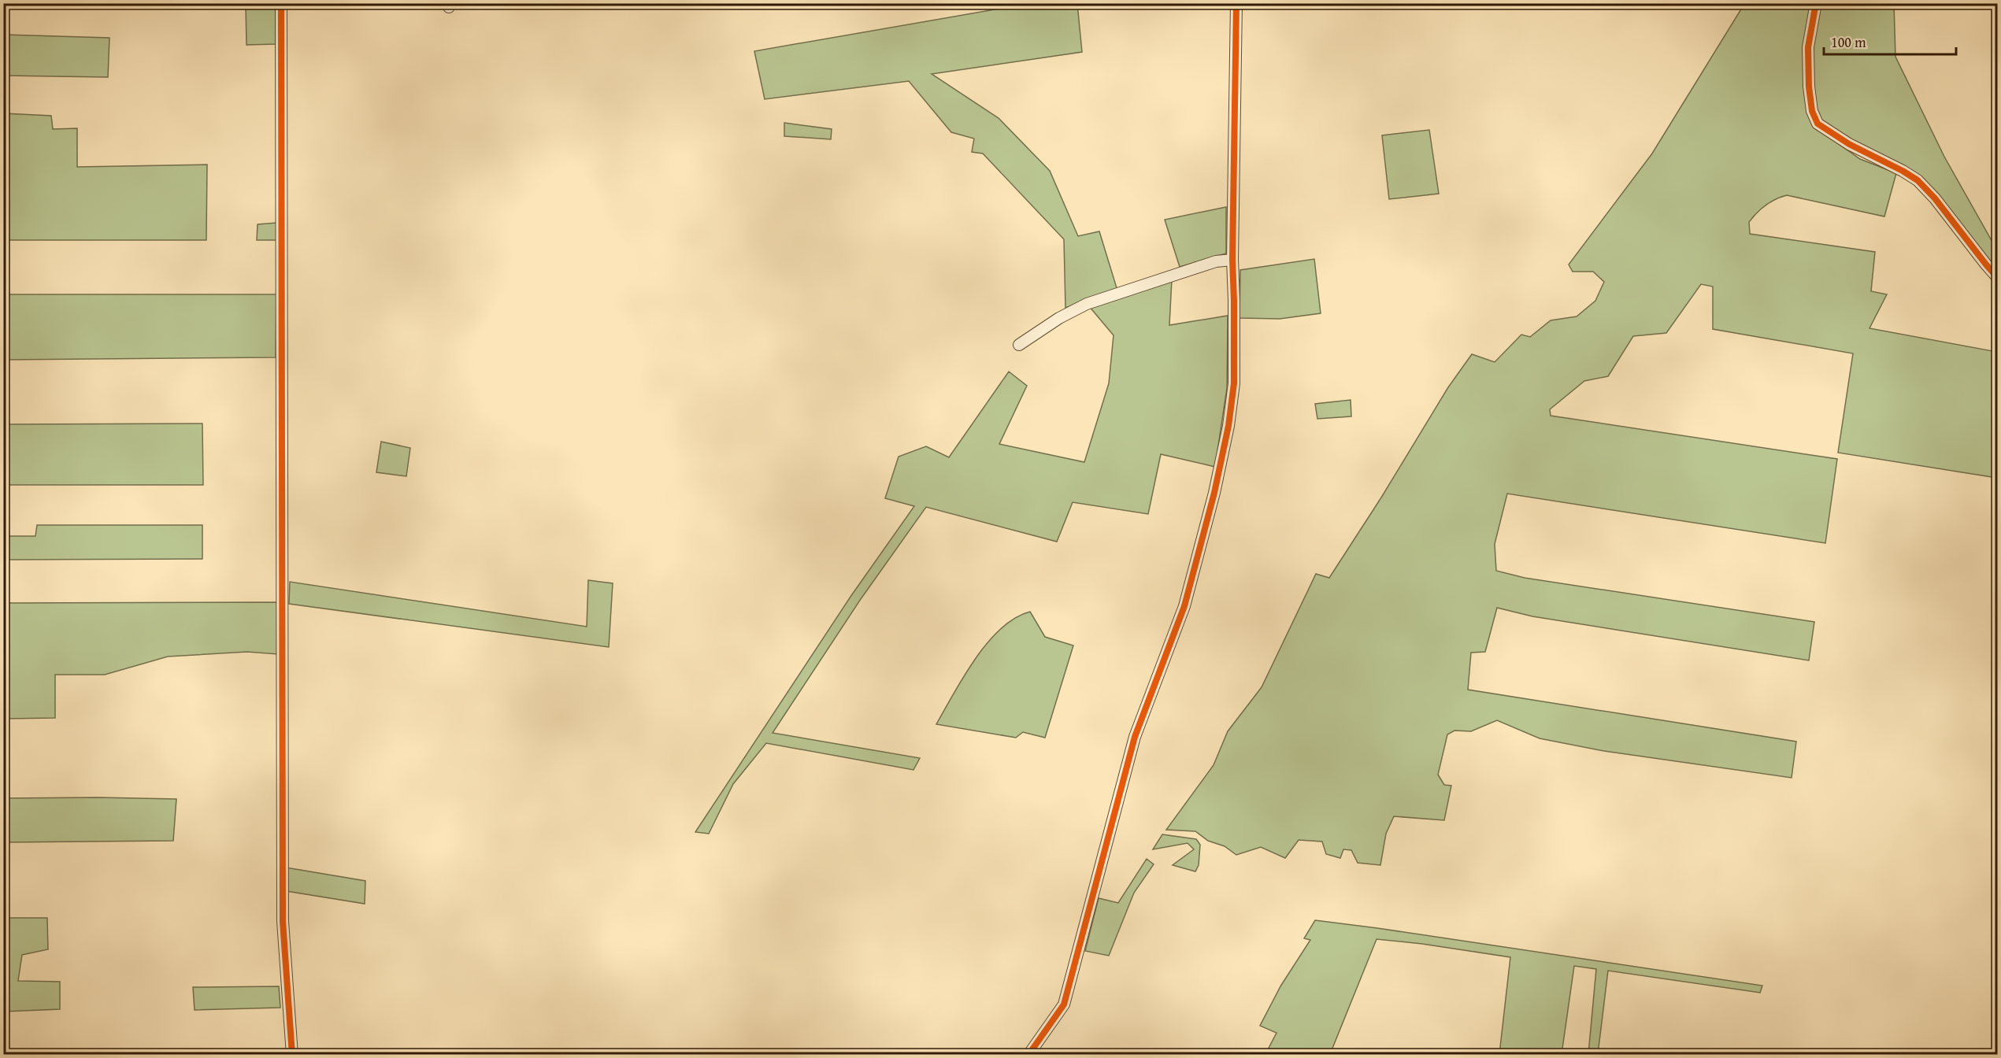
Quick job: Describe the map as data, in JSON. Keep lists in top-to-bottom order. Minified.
{"scale_bar":"100 m"}
